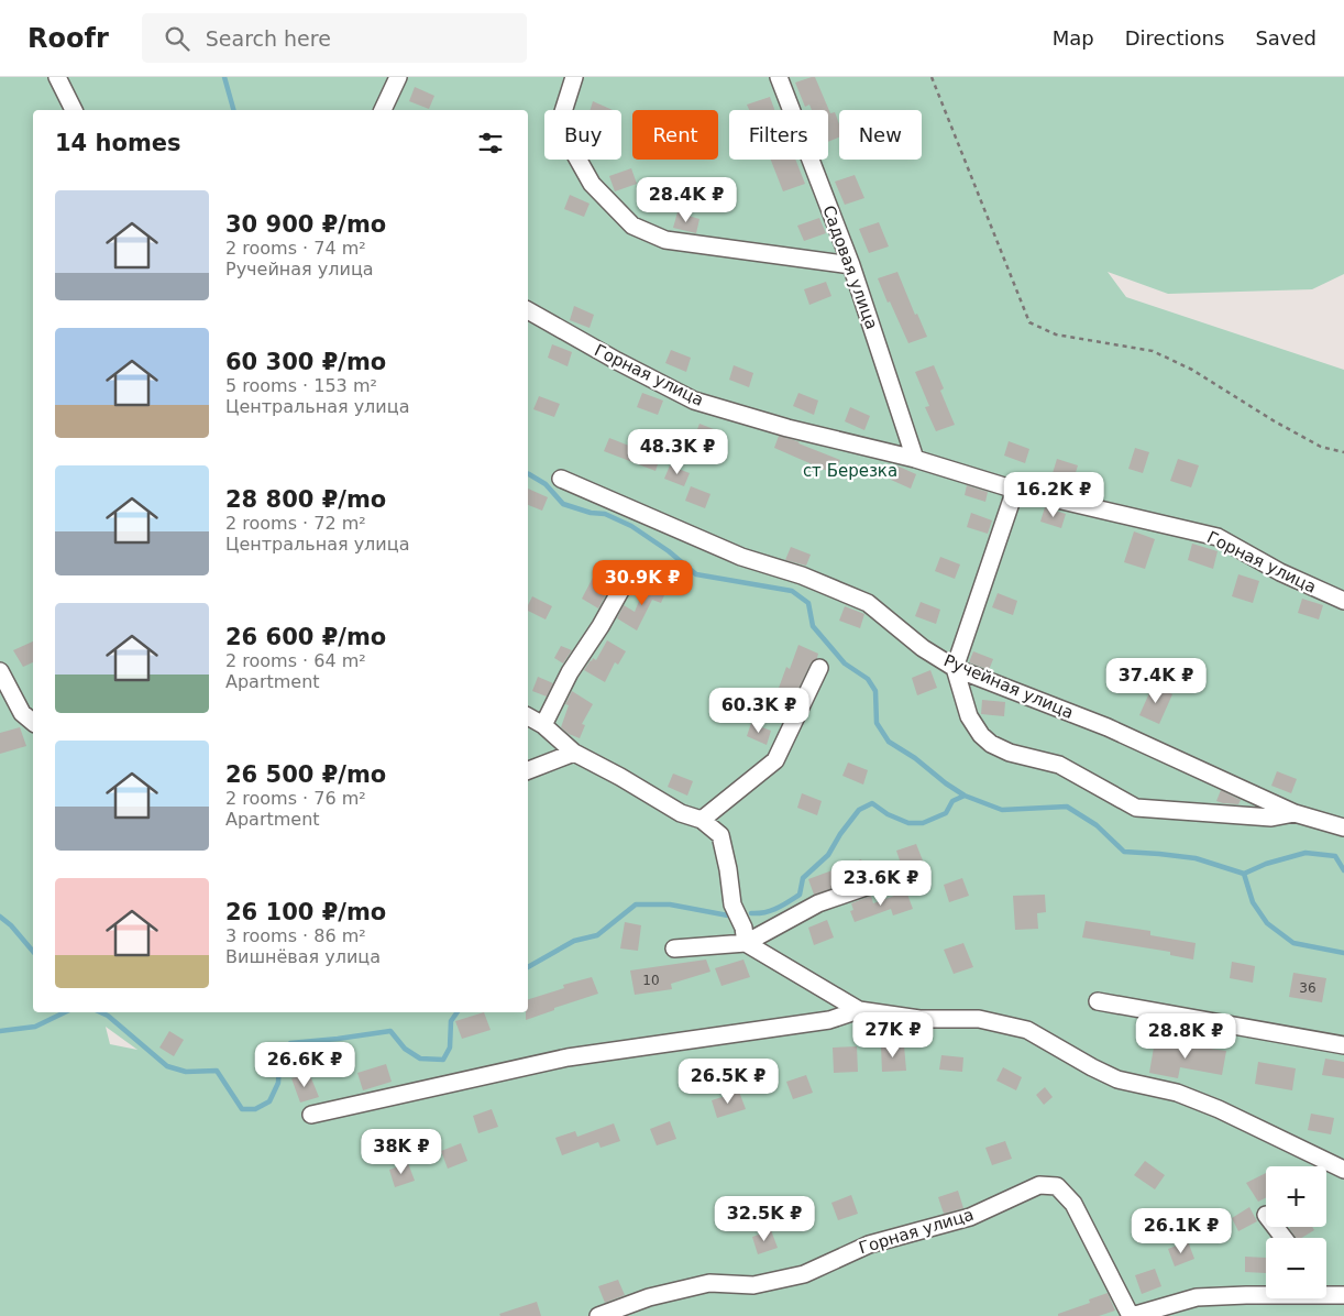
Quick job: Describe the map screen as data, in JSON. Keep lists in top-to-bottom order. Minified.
{"streets":{"street":["Садовая улица","Горная улица","Ручейная улица"]},"crossings":[["Садовая улица","Горная улица"]],"parks":["ст Березка"],"house_numbers":["10","36"],"page":{"header":"Roofr","search":"Search here","nav":["Map","Directions","Saved"],"chip":["Buy","Rent","Filters","New"],"heading":"14 homes","list":[{"name":"30 900 ₽/mo","note":"2 rooms · 74 m² · Ручейная улица"},{"name":"60 300 ₽/mo","note":"5 rooms · 153 m² · Центральная улица"},{"name":"28 800 ₽/mo","note":"2 rooms · 72 m² · Центральная улица"},{"name":"26 600 ₽/mo","note":"2 rooms · 64 m² · Apartment"},{"name":"26 500 ₽/mo","note":"2 rooms · 76 m² · Apartment"},{"name":"26 100 ₽/mo","note":"3 rooms · 86 m² · Вишнёвая улица"}],"price":["28.4K ₽","48.3K ₽","16.2K ₽","30.9K ₽","37.4K ₽","60.3K ₽","23.6K ₽","27K ₽","28.8K ₽","26.6K ₽","26.5K ₽","38K ₽","32.5K ₽","26.1K ₽"],"map_buttons":["+","−"]}}
